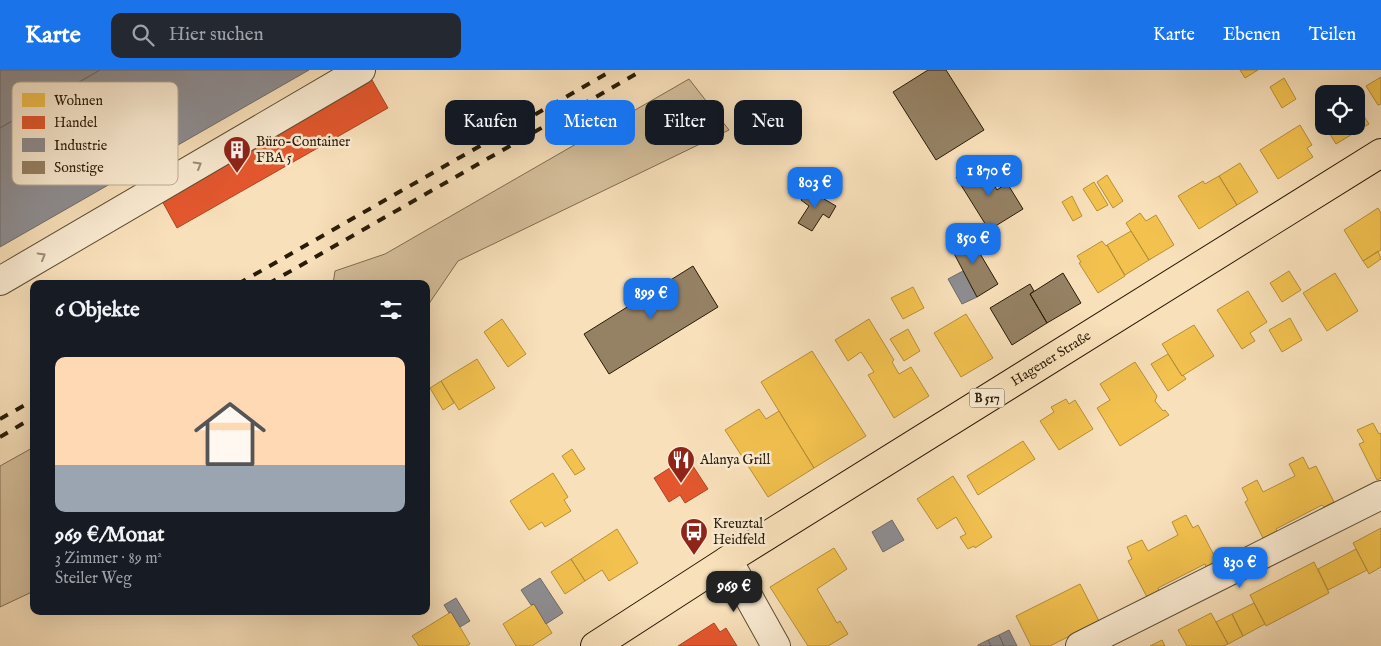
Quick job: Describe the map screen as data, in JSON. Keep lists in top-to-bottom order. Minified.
{"streets":{"main road":["Hagener Straße","B 517"]},"places":{"building":["Büro-Container FBA 5"],"restaurant":["Alanya Grill"],"bus stop":["Kreuztal Heidfeld"]},"legend":["Wohnen","Handel","Industrie","Sonstige"],"page":{"header":"Karte","search":"Hier suchen","nav":["Karte","Ebenen","Teilen"],"chip":["Kaufen","Mieten","Filter","Neu"],"price":["1 870 €","803 €","850 €","899 €","830 €","969 €"],"heading":"6 Objekte","list":[{"name":"969 €/Monat","note":"3 Zimmer · 89 m² · Steiler Weg"}]}}
